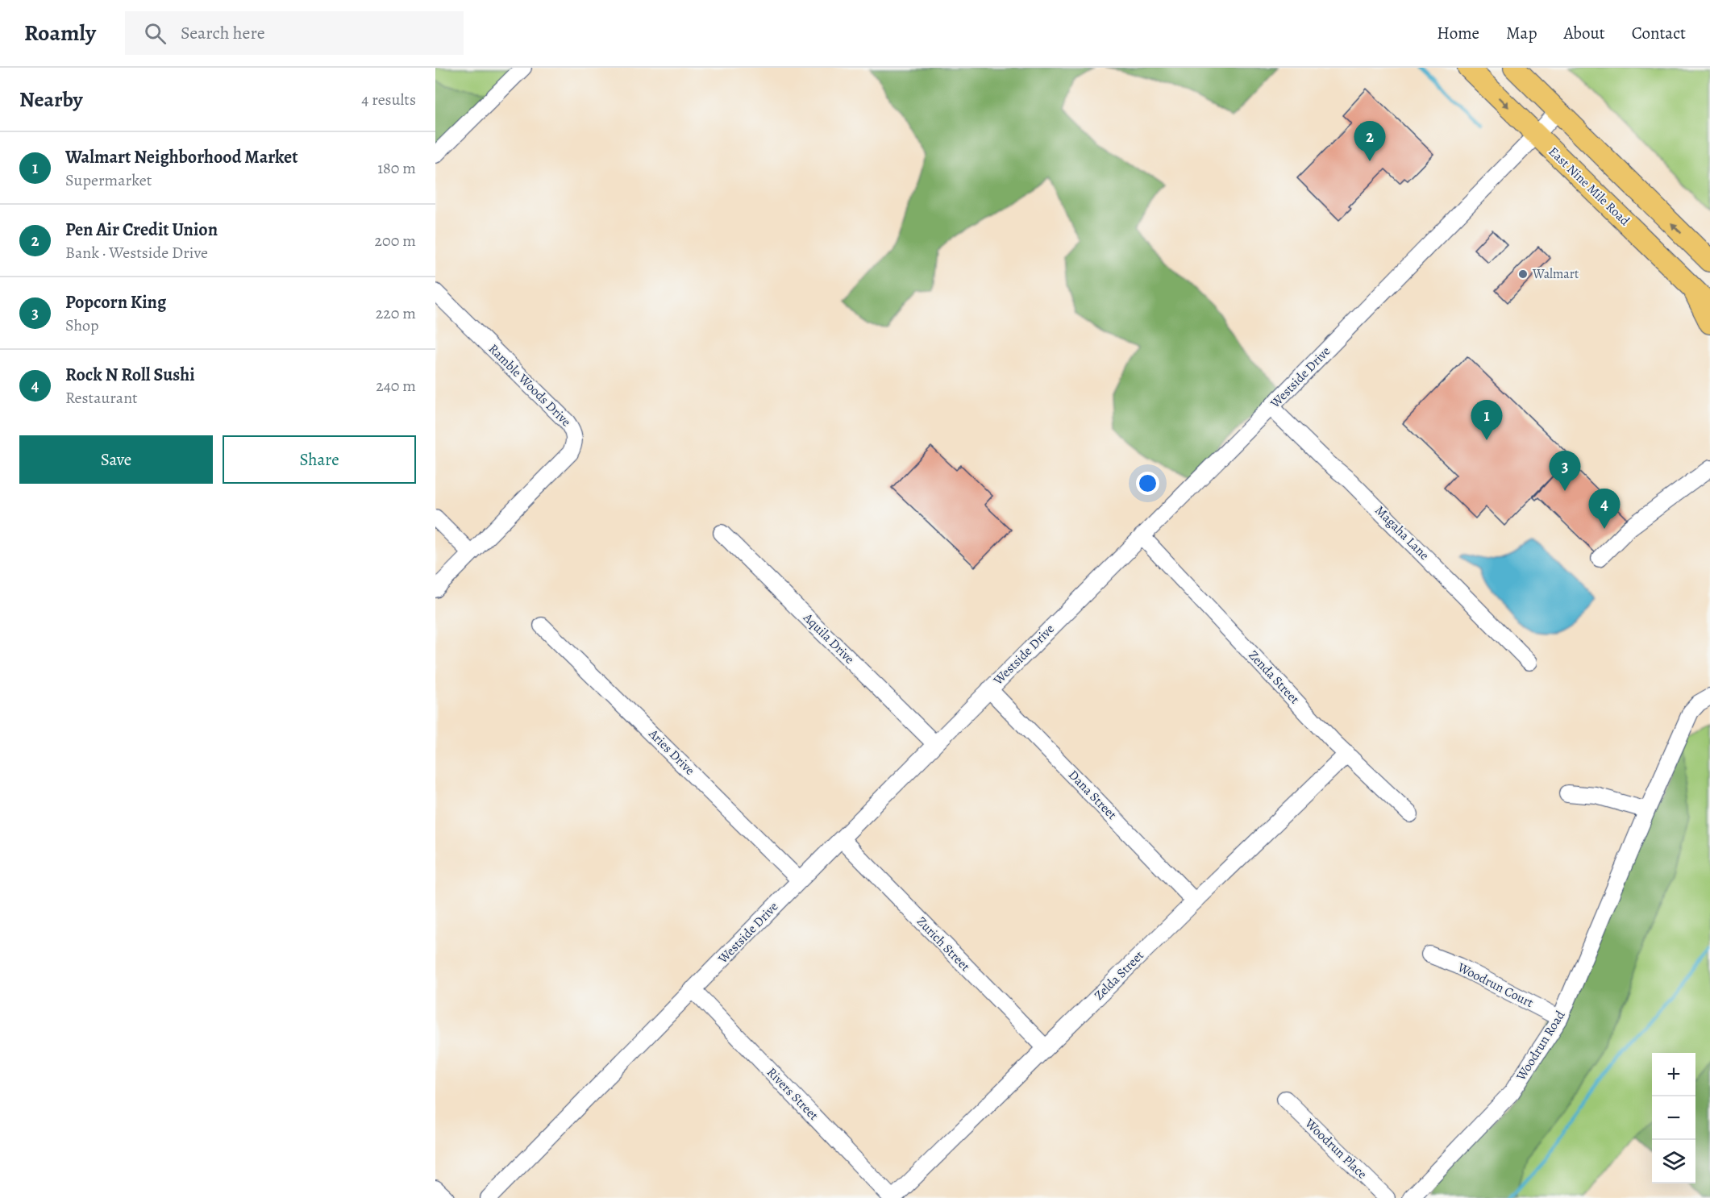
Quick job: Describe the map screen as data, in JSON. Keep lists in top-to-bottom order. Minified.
{"streets":{"main road":["East Nine Mile Road"],"street":["Westside Drive","Ramble Woods Drive","Magaha Lane","Aquila Drive","Zenda Street","Aries Drive","Dana Street","Zurich Street","Zelda Street","Woodrun Court","Woodrun Road","Rivers Street","Woodrun Place"]},"crossings":[["East Nine Mile Road","Westside Drive"],["Westside Drive","Magaha Lane"],["Westside Drive","Aquila Drive"],["Westside Drive","Zenda Street"],["Westside Drive","Aries Drive"],["Westside Drive","Dana Street"],["Westside Drive","Zurich Street"],["Westside Drive","Rivers Street"],["Zenda Street","Zelda Street"],["Dana Street","Zelda Street"],["Zurich Street","Zelda Street"],["Zelda Street","Rivers Street"],["Woodrun Court","Woodrun Road"]],"places":["Walmart"],"page":{"header":"Roamly","search":"Search here","nav":["Home","Map","About","Contact"],"heading":["Nearby","4 results"],"pins":["2","1","3","4"],"list":[{"mark":"1","name":"Walmart Neighborhood Market","note":"Supermarket","value":"180 m"},{"mark":"2","name":"Pen Air Credit Union","note":"Bank · Westside Drive","value":"200 m"},{"mark":"3","name":"Popcorn King","note":"Shop","value":"220 m"},{"mark":"4","name":"Rock N Roll Sushi","note":"Restaurant","value":"240 m"}],"buttons":["Save","Share"],"map_buttons":["+","−"]}}
